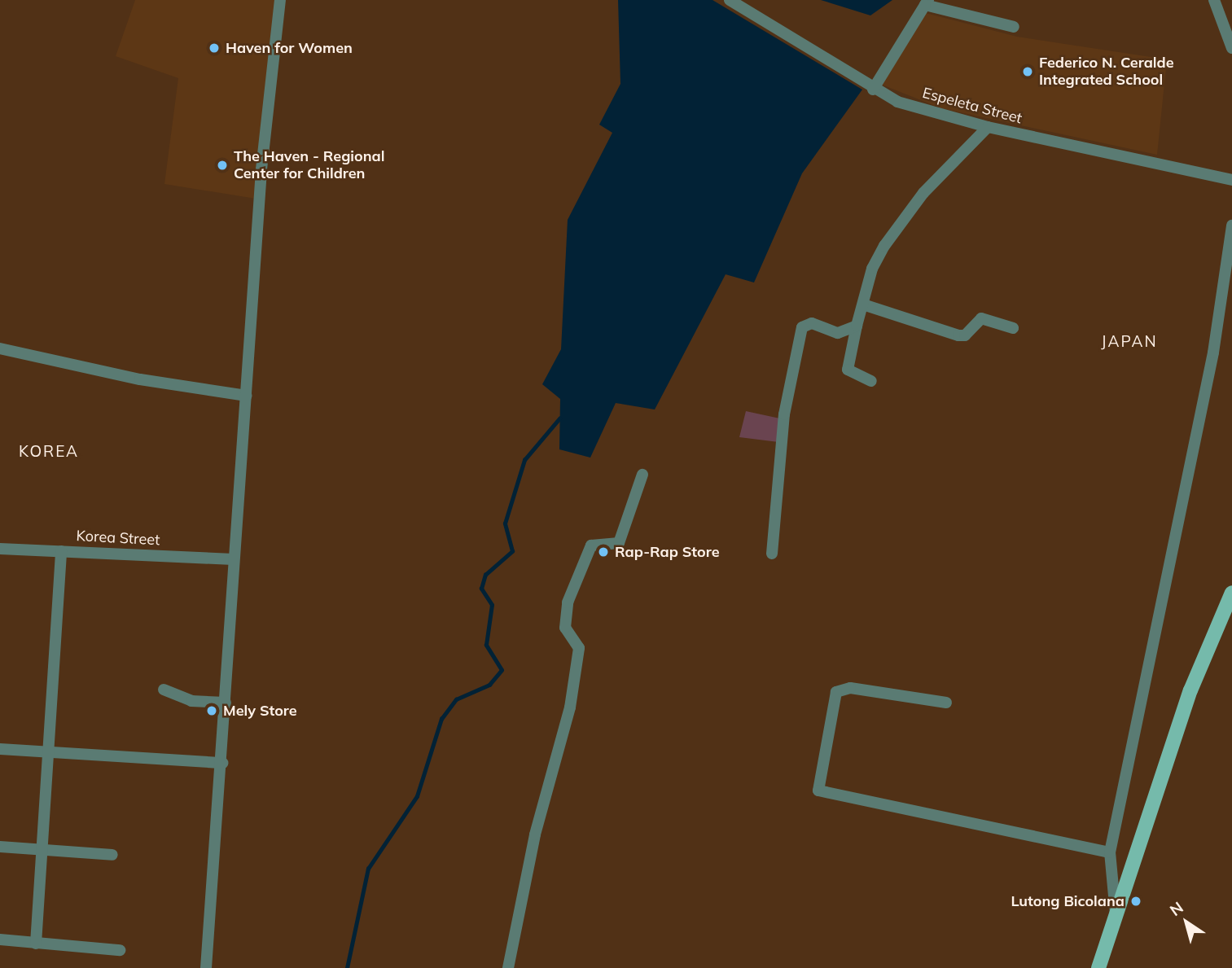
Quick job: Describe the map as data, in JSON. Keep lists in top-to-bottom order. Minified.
{"streets":{"street":["Espeleta Street","Korea Street"]},"districts":["JAPAN","KOREA"],"places":["Haven for Women","Federico N. Ceralde Integrated School","The Haven - Regional Center for Children","Rap-Rap Store","Mely Store","Lutong Bicolana"],"north":"top left"}
